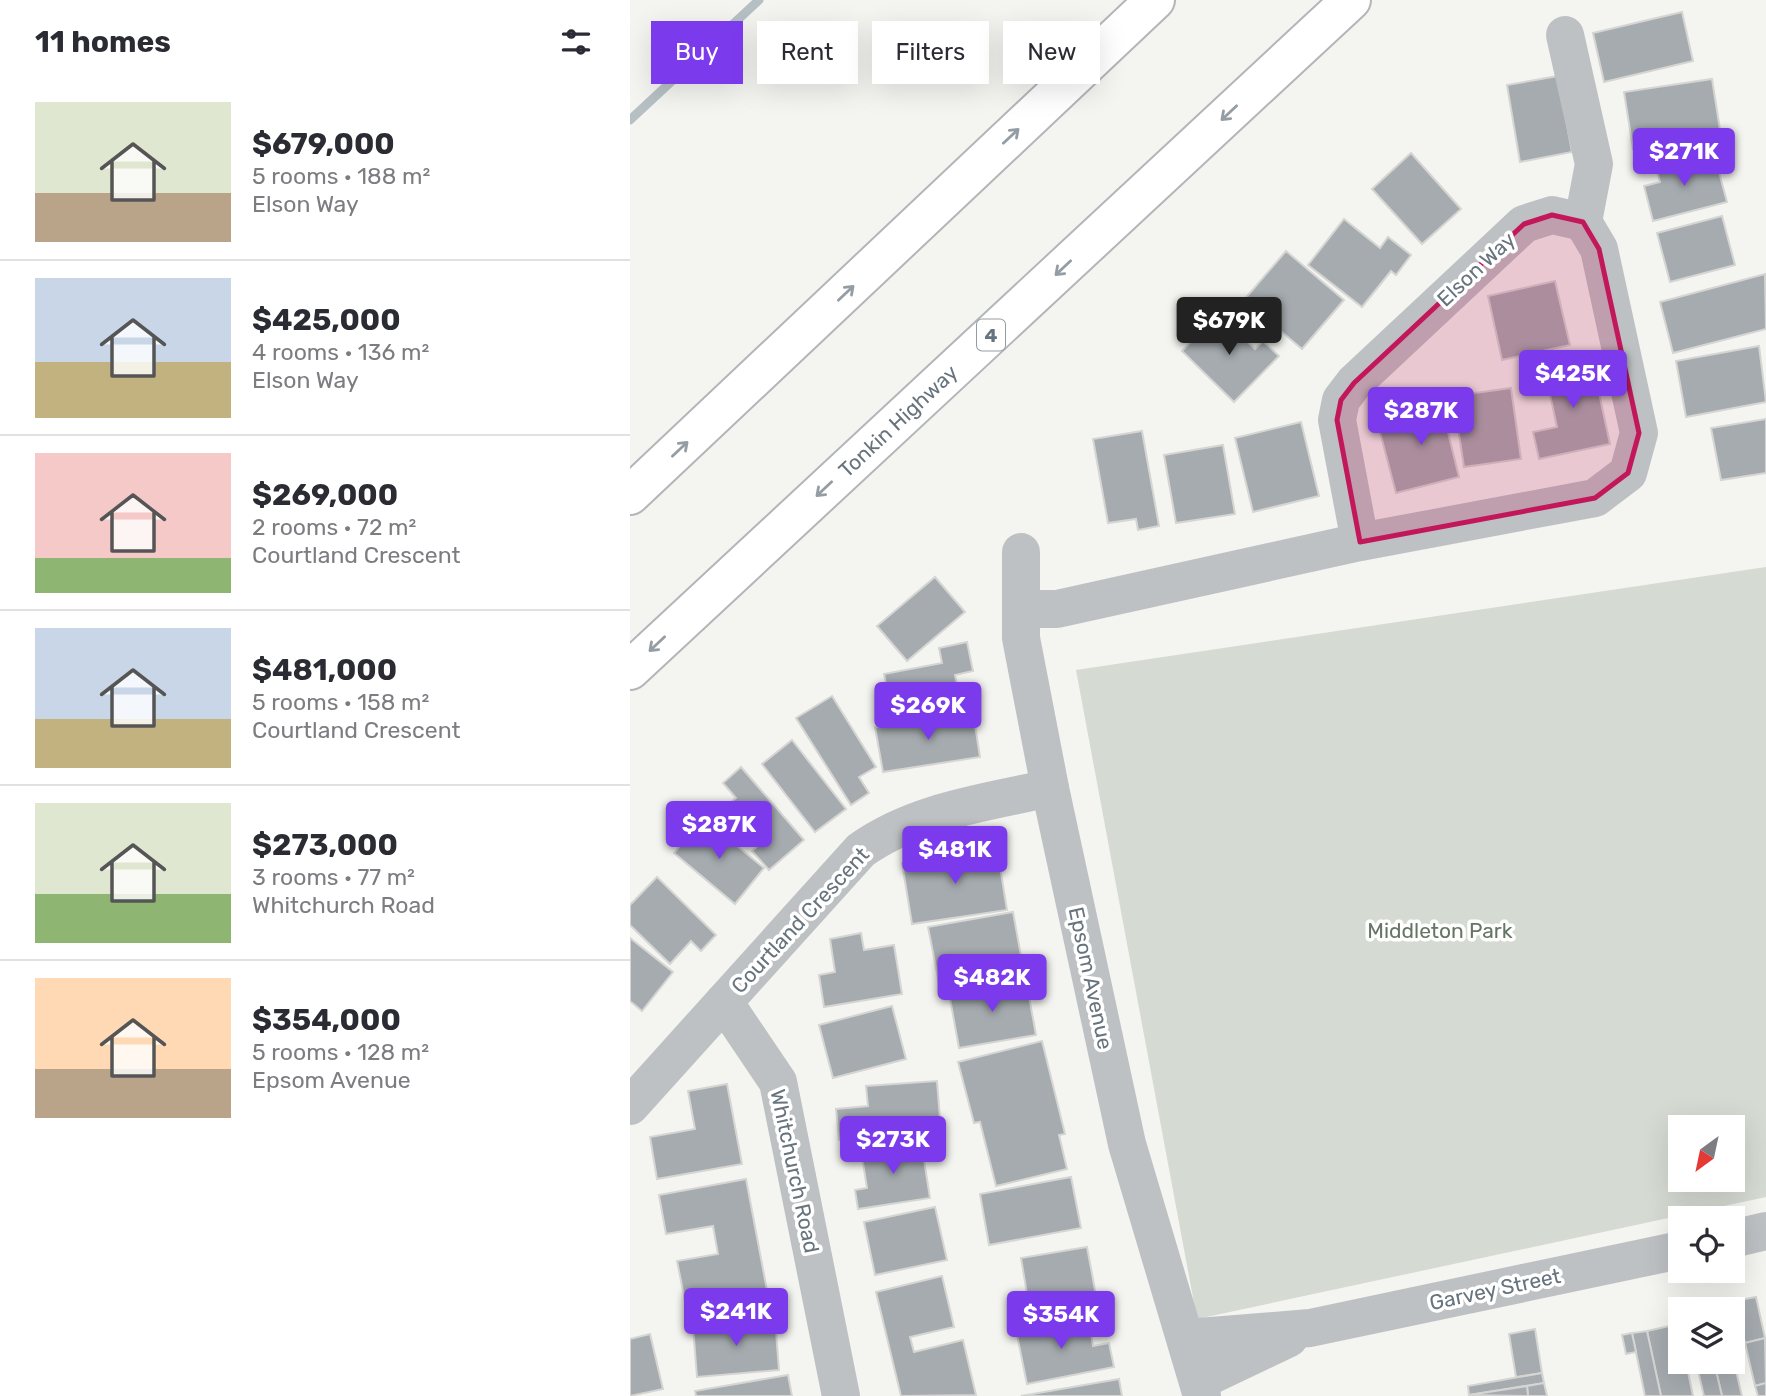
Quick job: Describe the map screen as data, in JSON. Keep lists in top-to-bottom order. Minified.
{"streets":{"highway":["4","Tonkin Highway"],"street":["Elson Way","Courtland Crescent","Epsom Avenue","Whitchurch Road","Garvey Street"]},"crossings":[["Courtland Crescent","Epsom Avenue"],["Courtland Crescent","Whitchurch Road"],["Epsom Avenue","Garvey Street"]],"parks":["Middleton Park"],"north":"bottom left","page":{"heading":"11 homes","chip":["Buy","Rent","Filters","New"],"list":[{"name":"$679,000","note":"5 rooms · 188 m² · Elson Way"},{"name":"$425,000","note":"4 rooms · 136 m² · Elson Way"},{"name":"$269,000","note":"2 rooms · 72 m² · Courtland Crescent"},{"name":"$481,000","note":"5 rooms · 158 m² · Courtland Crescent"},{"name":"$273,000","note":"3 rooms · 77 m² · Whitchurch Road"},{"name":"$354,000","note":"5 rooms · 128 m² · Epsom Avenue"}],"price":["$271K","$679K","$425K","$287K","$269K","$287K","$481K","$482K","$273K","$241K","$354K"]}}
